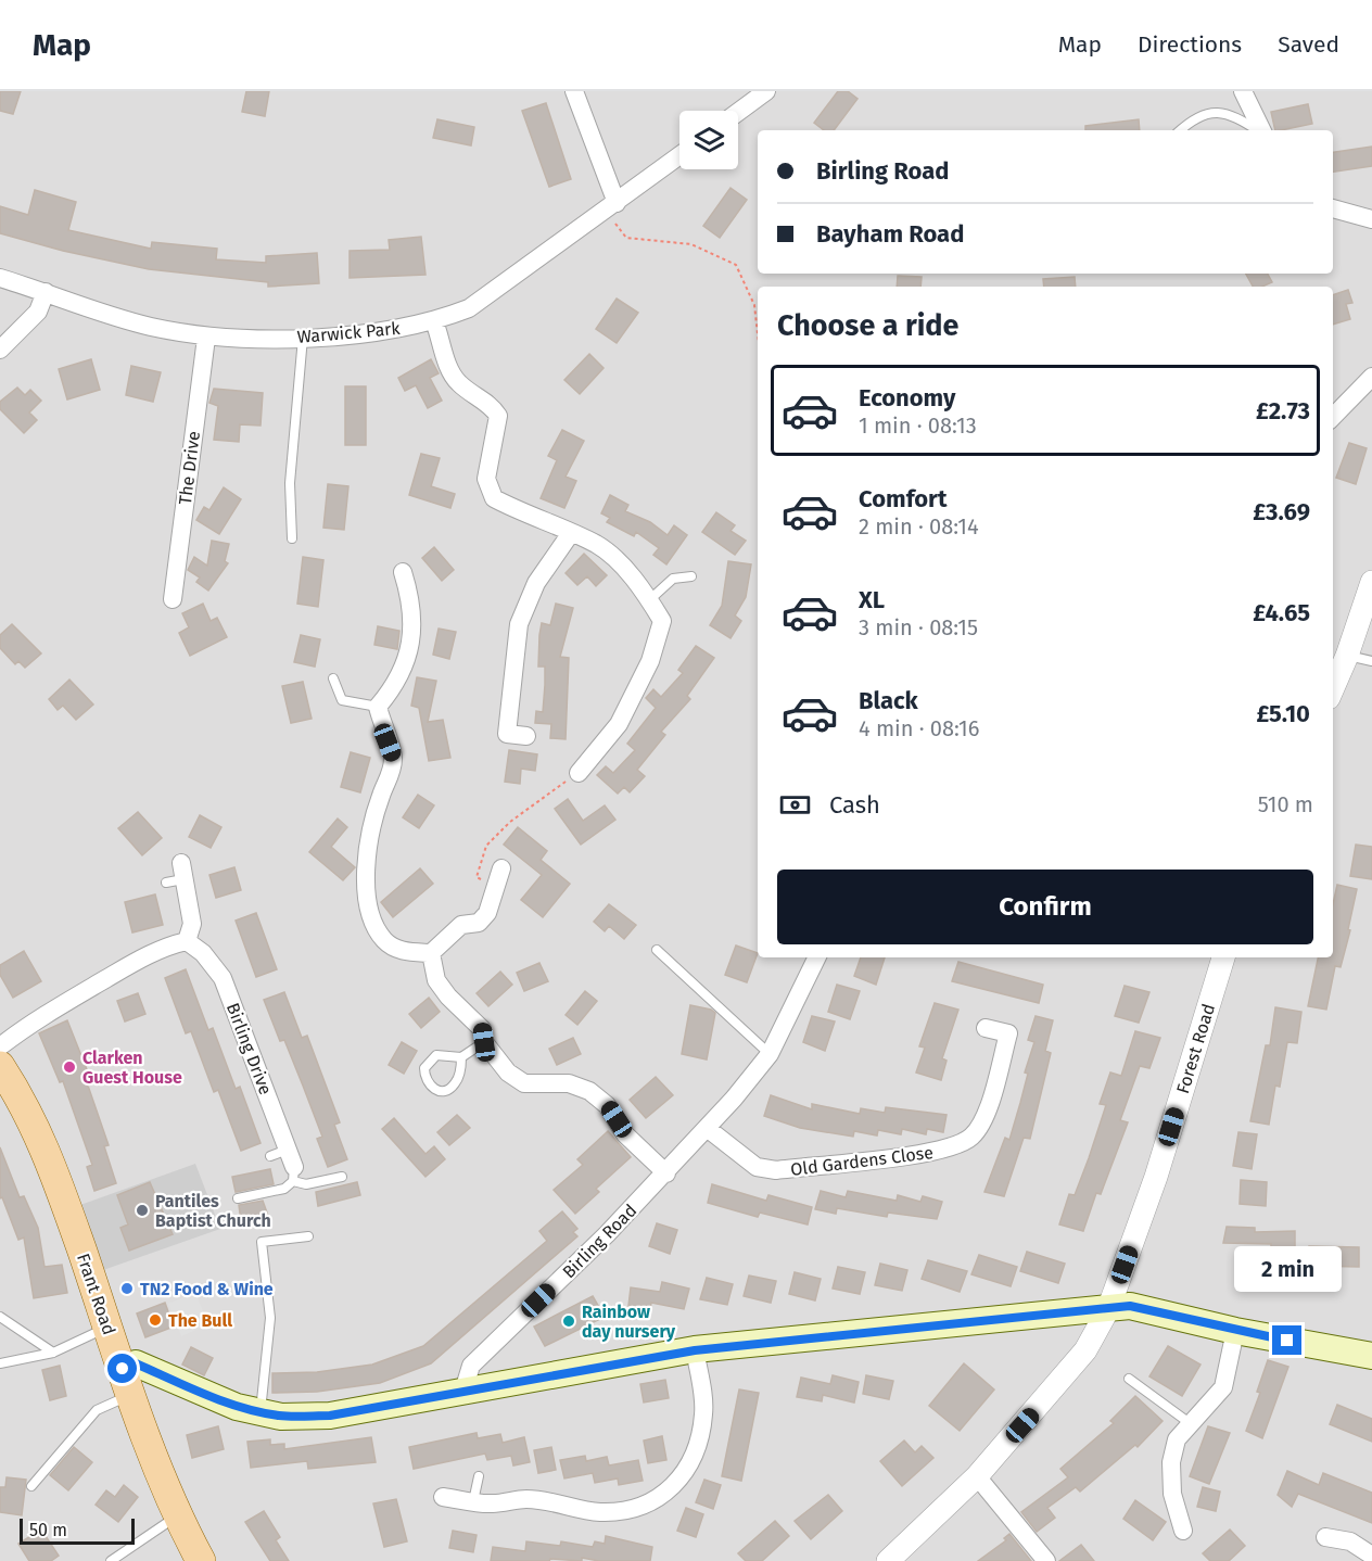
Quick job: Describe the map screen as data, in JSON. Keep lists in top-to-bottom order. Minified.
{"streets":{"main road":["Frant Road"],"street":["Warwick Park","The Drive","Birling Drive","Forest Road","Old Gardens Close","Birling Road"]},"crossings":[["Warwick Park","The Drive"],["Old Gardens Close","Birling Road"]],"places":["Clarken Guest House","Pantiles Baptist Church","TN2 Food & Wine","The Bull","Rainbow day nursery"],"scale_bar":"50 m","page":{"header":"Map","nav":["Map","Directions","Saved"],"banner":["Birling Road","Bayham Road"],"heading":"Choose a ride","list":[{"name":"Economy","note":"1 min · 08:13","value":"£2.73"},{"name":"Comfort","note":"2 min · 08:14","value":"£3.69"},{"name":"XL","note":"3 min · 08:15","value":"£4.65"},{"name":"Black","note":"4 min · 08:16","value":"£5.10"}],"pay":["Cash","510 m"],"buttons":"Confirm","bubble":"2 min","scale":"50 m"}}
